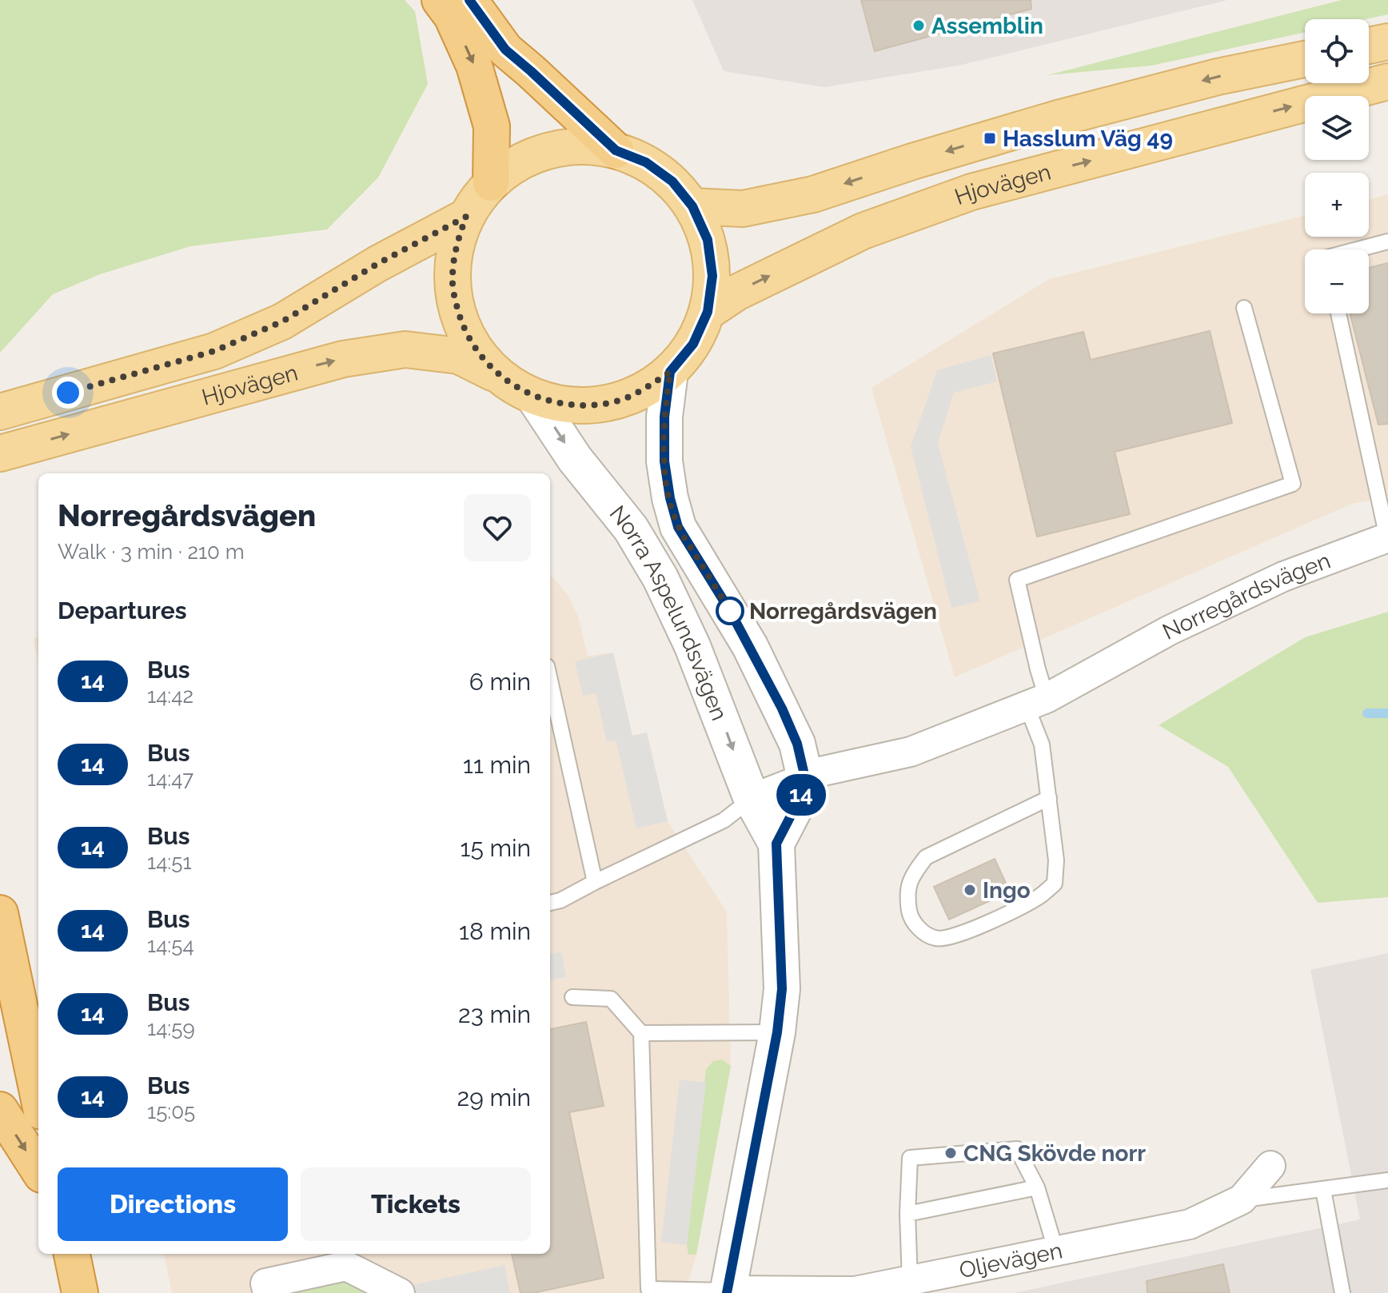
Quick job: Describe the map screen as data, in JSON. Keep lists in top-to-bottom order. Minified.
{"streets":{"main road":["Hjovägen"],"street":["Norregårdsvägen","Norra Aspelundsvägen","Oljevägen"]},"crossings":[["Norregårdsvägen","Norra Aspelundsvägen"],["Norra Aspelundsvägen","Oljevägen"]],"places":{"other":["Assemblin","Norregårdsvägen","Ingo","CNG Skövde norr"],"transit":["Hasslum Väg 49"]},"lines":["bus line 14"],"page":{"on_map":"14","map_buttons":["+","−"],"heading":[["Norregårdsvägen","Walk · 3 min · 210 m"],"Departures"],"list":[{"mark":"14","name":"Bus","note":"14:42","value":"6 min"},{"mark":"14","name":"Bus","note":"14:47","value":"11 min"},{"mark":"14","name":"Bus","note":"14:51","value":"15 min"},{"mark":"14","name":"Bus","note":"14:54","value":"18 min"},{"mark":"14","name":"Bus","note":"14:59","value":"23 min"},{"mark":"14","name":"Bus","note":"15:05","value":"29 min"}],"buttons":["Directions","Tickets"]}}
